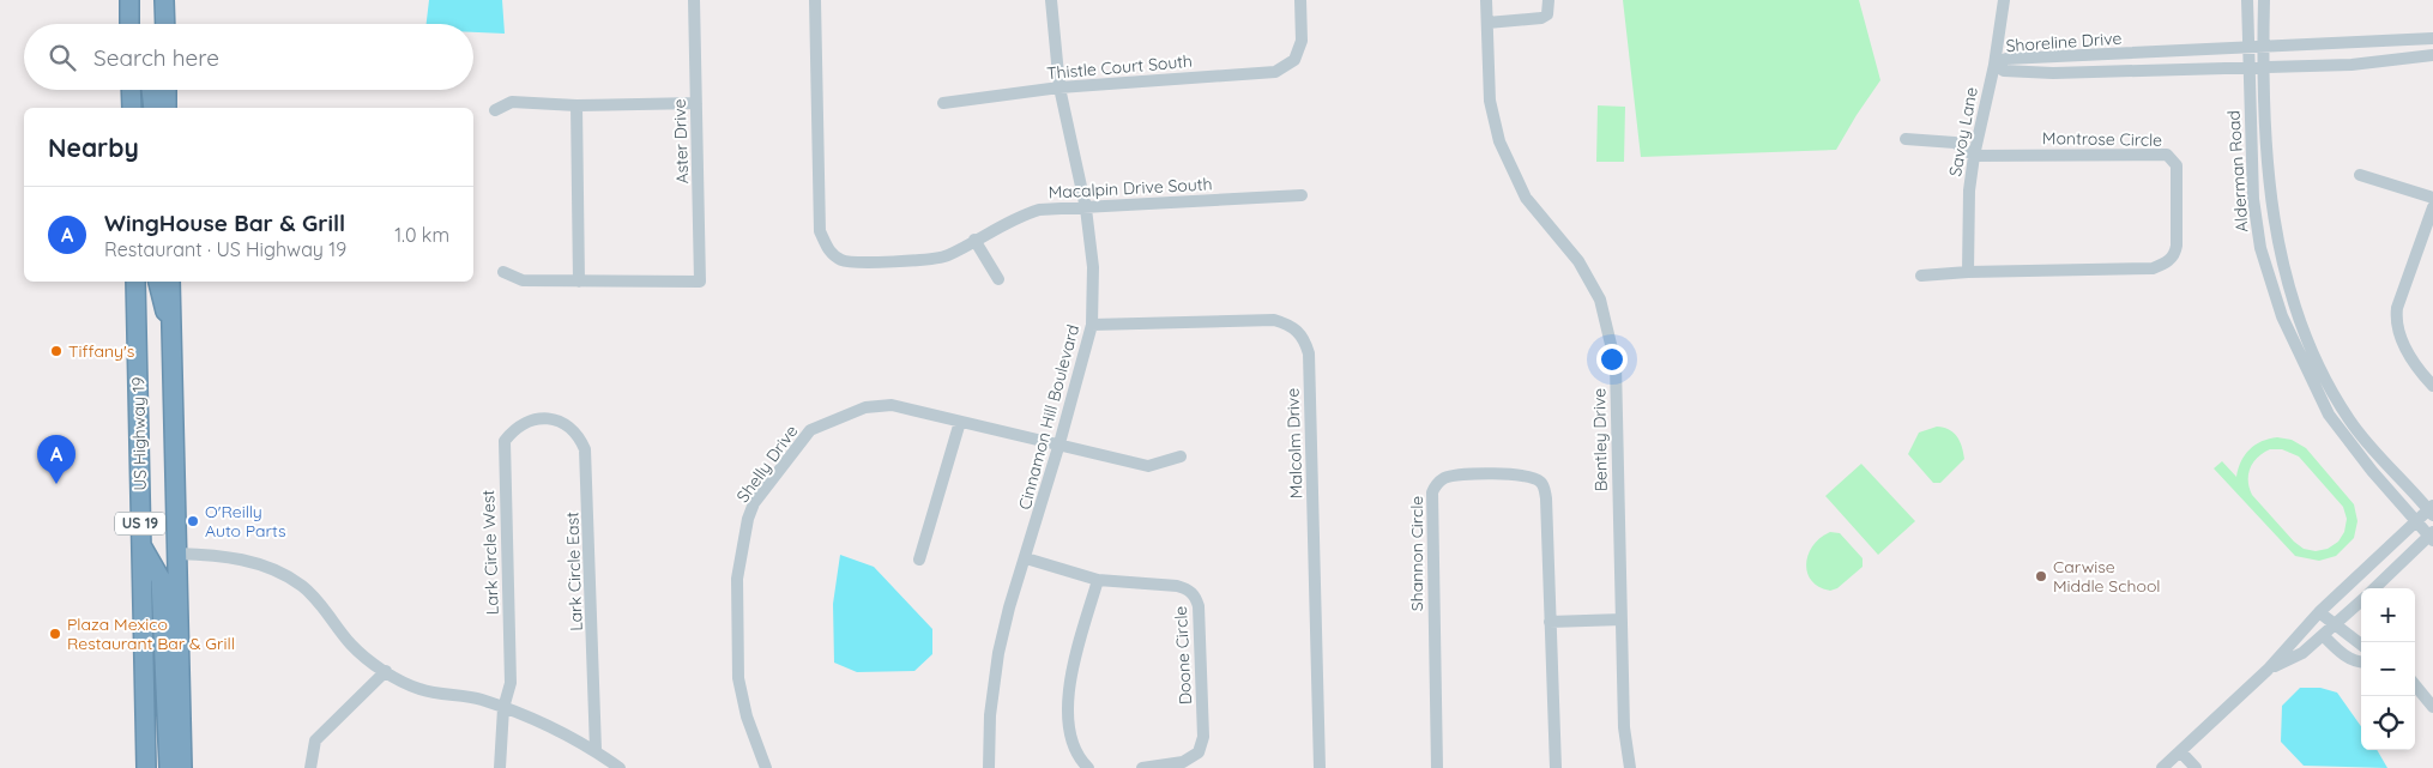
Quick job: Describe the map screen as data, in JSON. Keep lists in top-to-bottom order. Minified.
{"streets":{"highway":["US Highway 19","US 19"],"street":["Shoreline Drive","Thistle Court South","Savoy Lane","Montrose Circle","Aster Drive","Alderman Road","Macalpin Drive South","Cinnamon Hill Boulevard","Bentley Drive","Malcolm Drive","Shelly Drive","Lark Circle West","Shannon Circle","Lark Circle East","Doone Circle"]},"crossings":[["Shoreline Drive","Savoy Lane"],["Shoreline Drive","Alderman Road"],["Thistle Court South","Cinnamon Hill Boulevard"],["Savoy Lane","Montrose Circle"],["Macalpin Drive South","Cinnamon Hill Boulevard"],["Cinnamon Hill Boulevard","Malcolm Drive"],["Cinnamon Hill Boulevard","Shelly Drive"],["Cinnamon Hill Boulevard","Doone Circle"],["Lark Circle West","Lark Circle East"]],"places":["Tiffany's","O'Reilly Auto Parts","Carwise Middle School","Plaza Mexico Restaurant Bar & Grill"],"page":{"search":"Search here","heading":"Nearby","list":[{"mark":"A","name":"WingHouse Bar & Grill","note":"Restaurant · US Highway 19","value":"1.0 km"}],"pins":"A","map_buttons":["+","−"]}}
